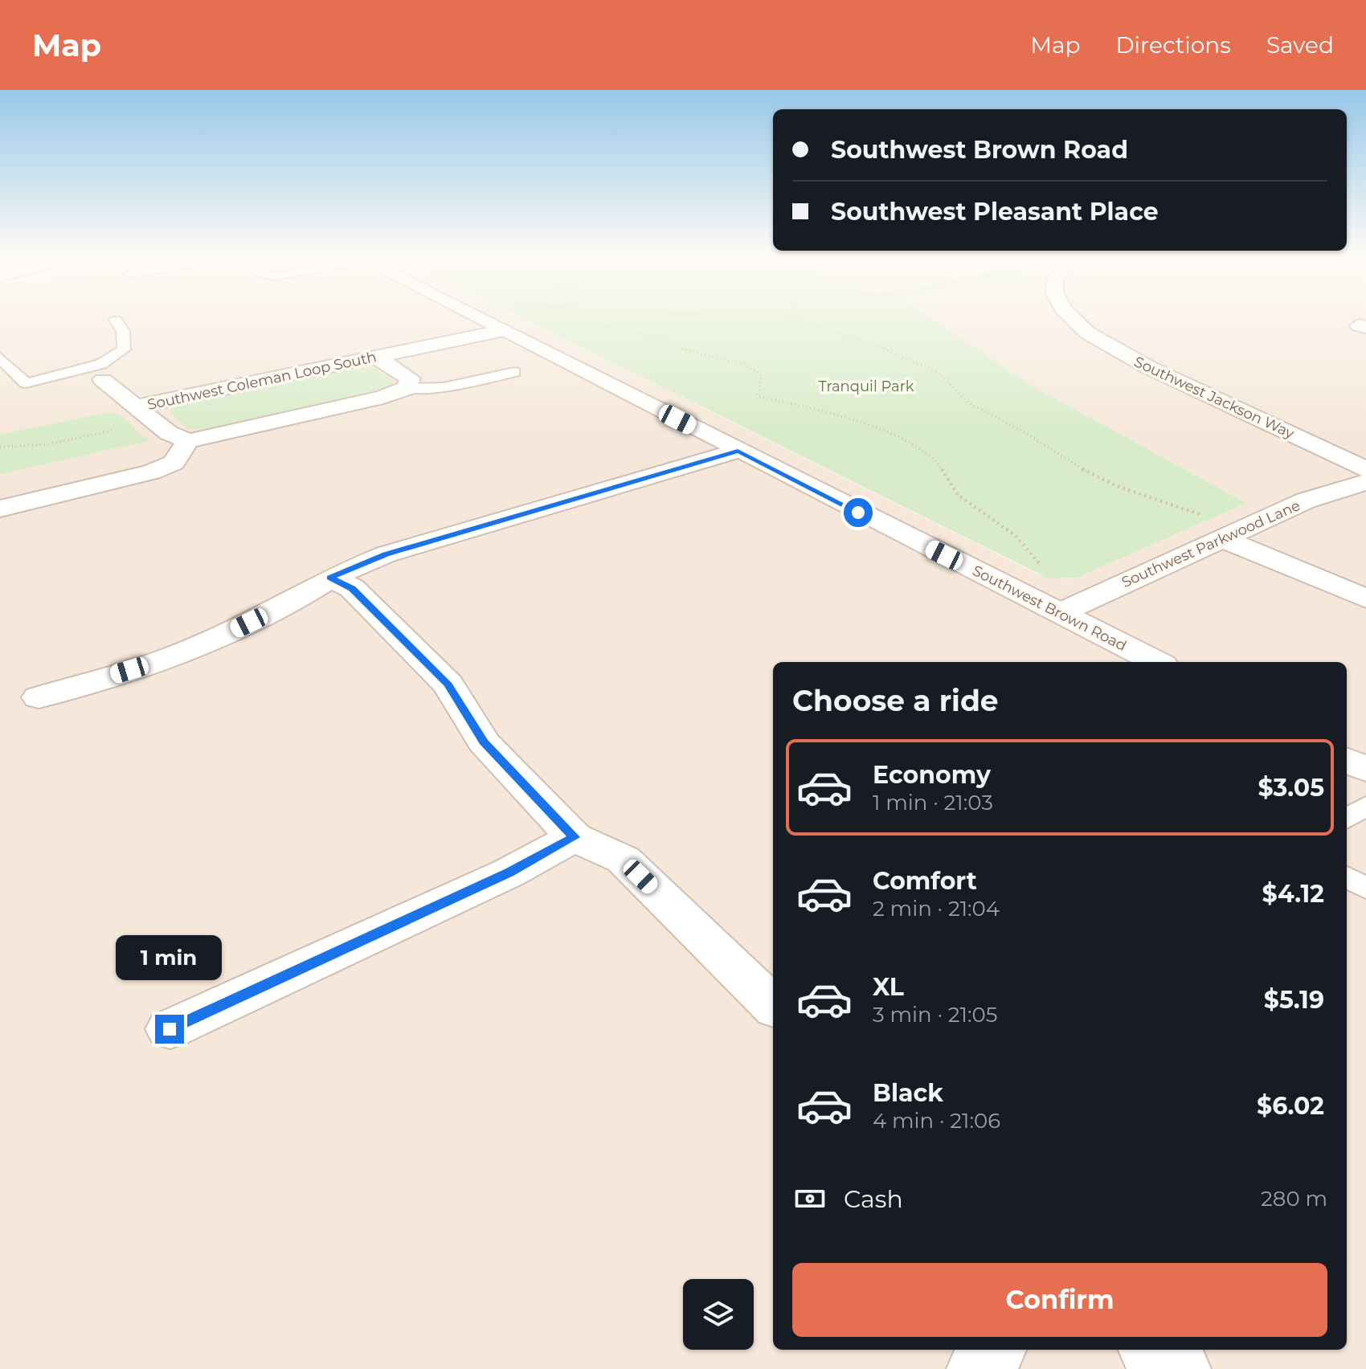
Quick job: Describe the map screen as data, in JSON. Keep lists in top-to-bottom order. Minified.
{"streets":{"street":["Southwest Coleman Loop South","Southwest Jackson Way","Southwest Parkwood Lane","Southwest Brown Road"]},"crossings":[["Southwest Coleman Loop South","Southwest Brown Road"],["Southwest Parkwood Lane","Southwest Brown Road"]],"parks":["Tranquil Park"],"page":{"header":"Map","nav":["Map","Directions","Saved"],"banner":["Southwest Brown Road","Southwest Pleasant Place"],"heading":"Choose a ride","list":[{"name":"Economy","note":"1 min · 21:03","value":"$3.05"},{"name":"Comfort","note":"2 min · 21:04","value":"$4.12"},{"name":"XL","note":"3 min · 21:05","value":"$5.19"},{"name":"Black","note":"4 min · 21:06","value":"$6.02"}],"bubble":"1 min","pay":["Cash","280 m"],"buttons":"Confirm"}}
